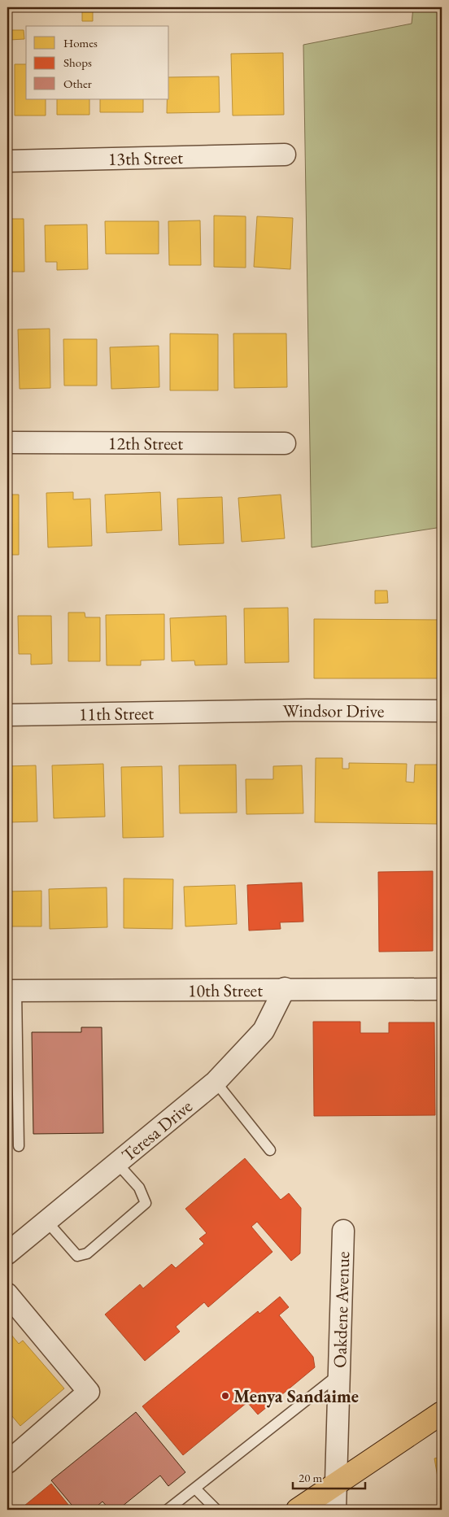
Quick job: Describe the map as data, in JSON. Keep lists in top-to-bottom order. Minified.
{"streets":{"street":["13th Street","12th Street","Windsor Drive","11th Street","10th Street","Teresa Drive","Oakdene Avenue"]},"crossings":[["Windsor Drive","11th Street"],["10th Street","Teresa Drive"]],"places":["Menya Sandaime"],"legend":["Homes","Shops","Other"],"scale_bar":"20 m"}
